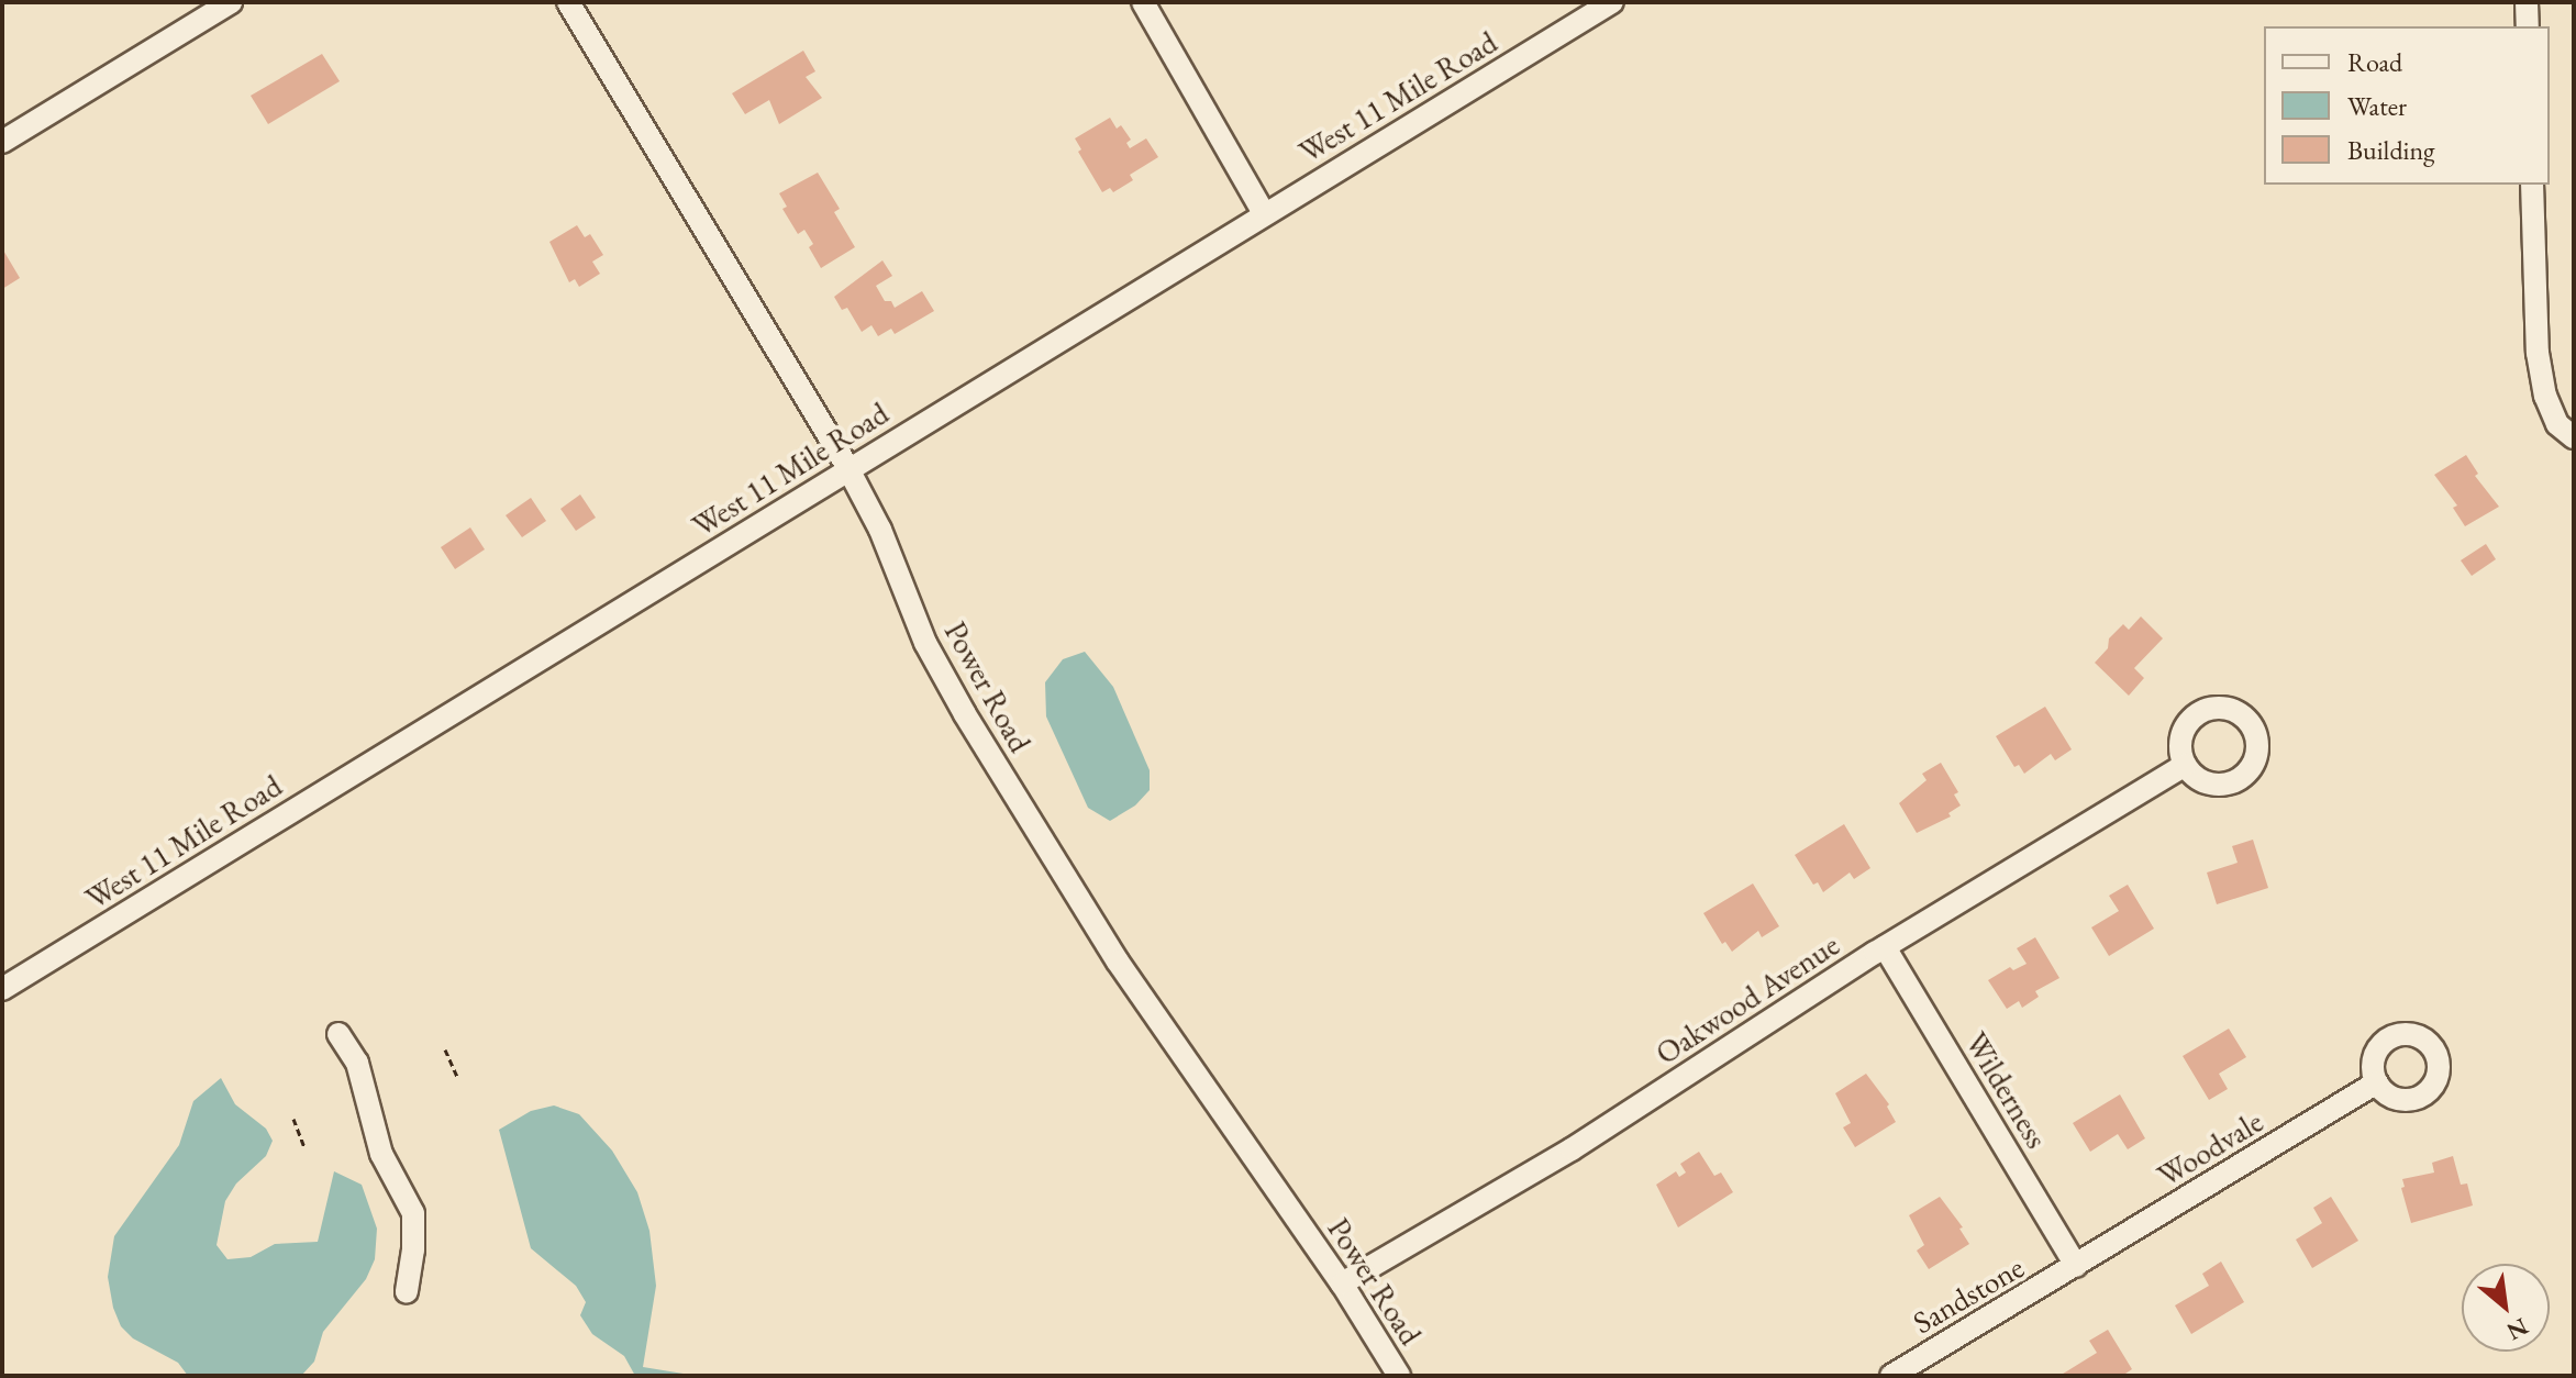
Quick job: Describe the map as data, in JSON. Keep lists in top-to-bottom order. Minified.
{"streets":{"street":["West 11 Mile Road","Power Road","Oakwood Avenue","Wilderness","Woodvale","Sandstone"]},"crossings":[["West 11 Mile Road","Power Road"],["Power Road","Oakwood Avenue"],["Oakwood Avenue","Wilderness"],["Wilderness","Woodvale"],["Wilderness","Sandstone"],["Woodvale","Sandstone"]],"legend":["Road","Water","Building"],"north":"bottom right"}
